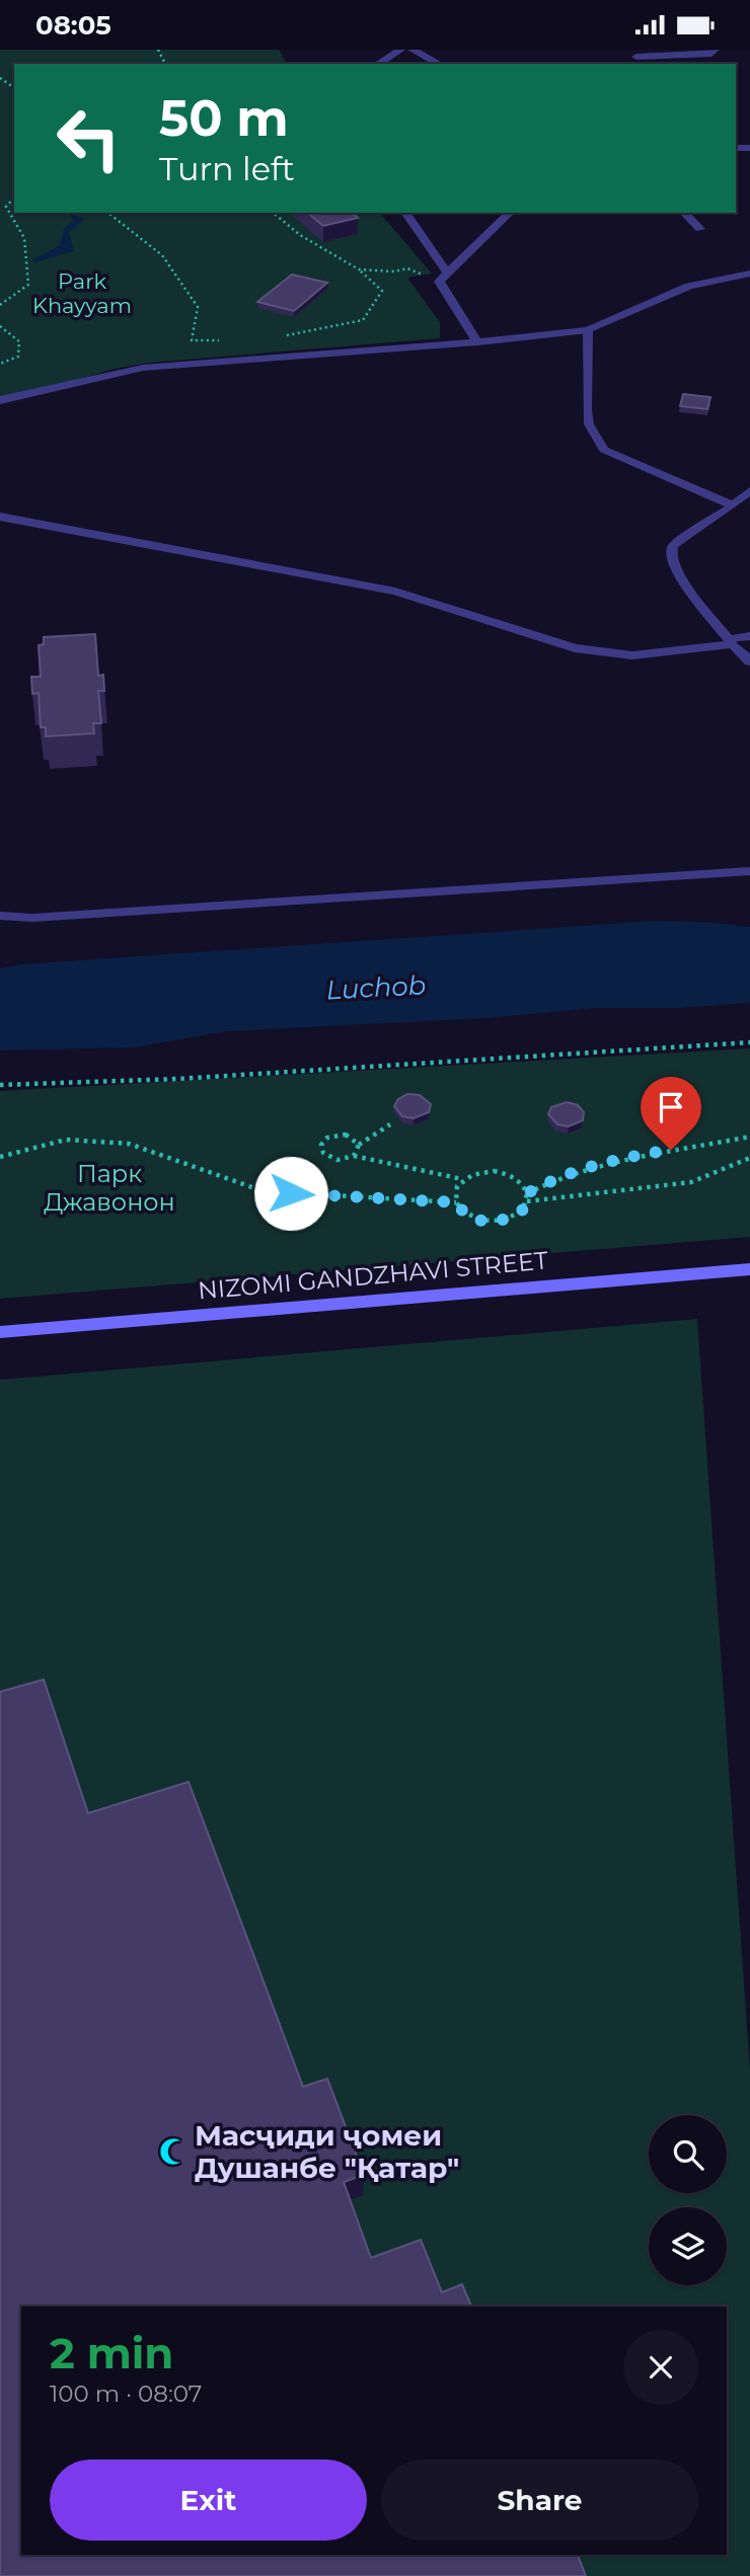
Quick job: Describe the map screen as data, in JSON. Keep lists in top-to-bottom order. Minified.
{"streets":{"street":["NIZOMI GANDZHAVI STREET"]},"water":["Luchob"],"parks":["Park Khayyam","Парк Джавонон"],"places":{"mosque":["Масҷиди ҷомеи Душанбе \"Қатар\""]},"page":{"status":"08:05","turn":["50 m","Turn left"],"heading":["2 min","100 m · 08:07"],"buttons":["Exit","Share"]}}
